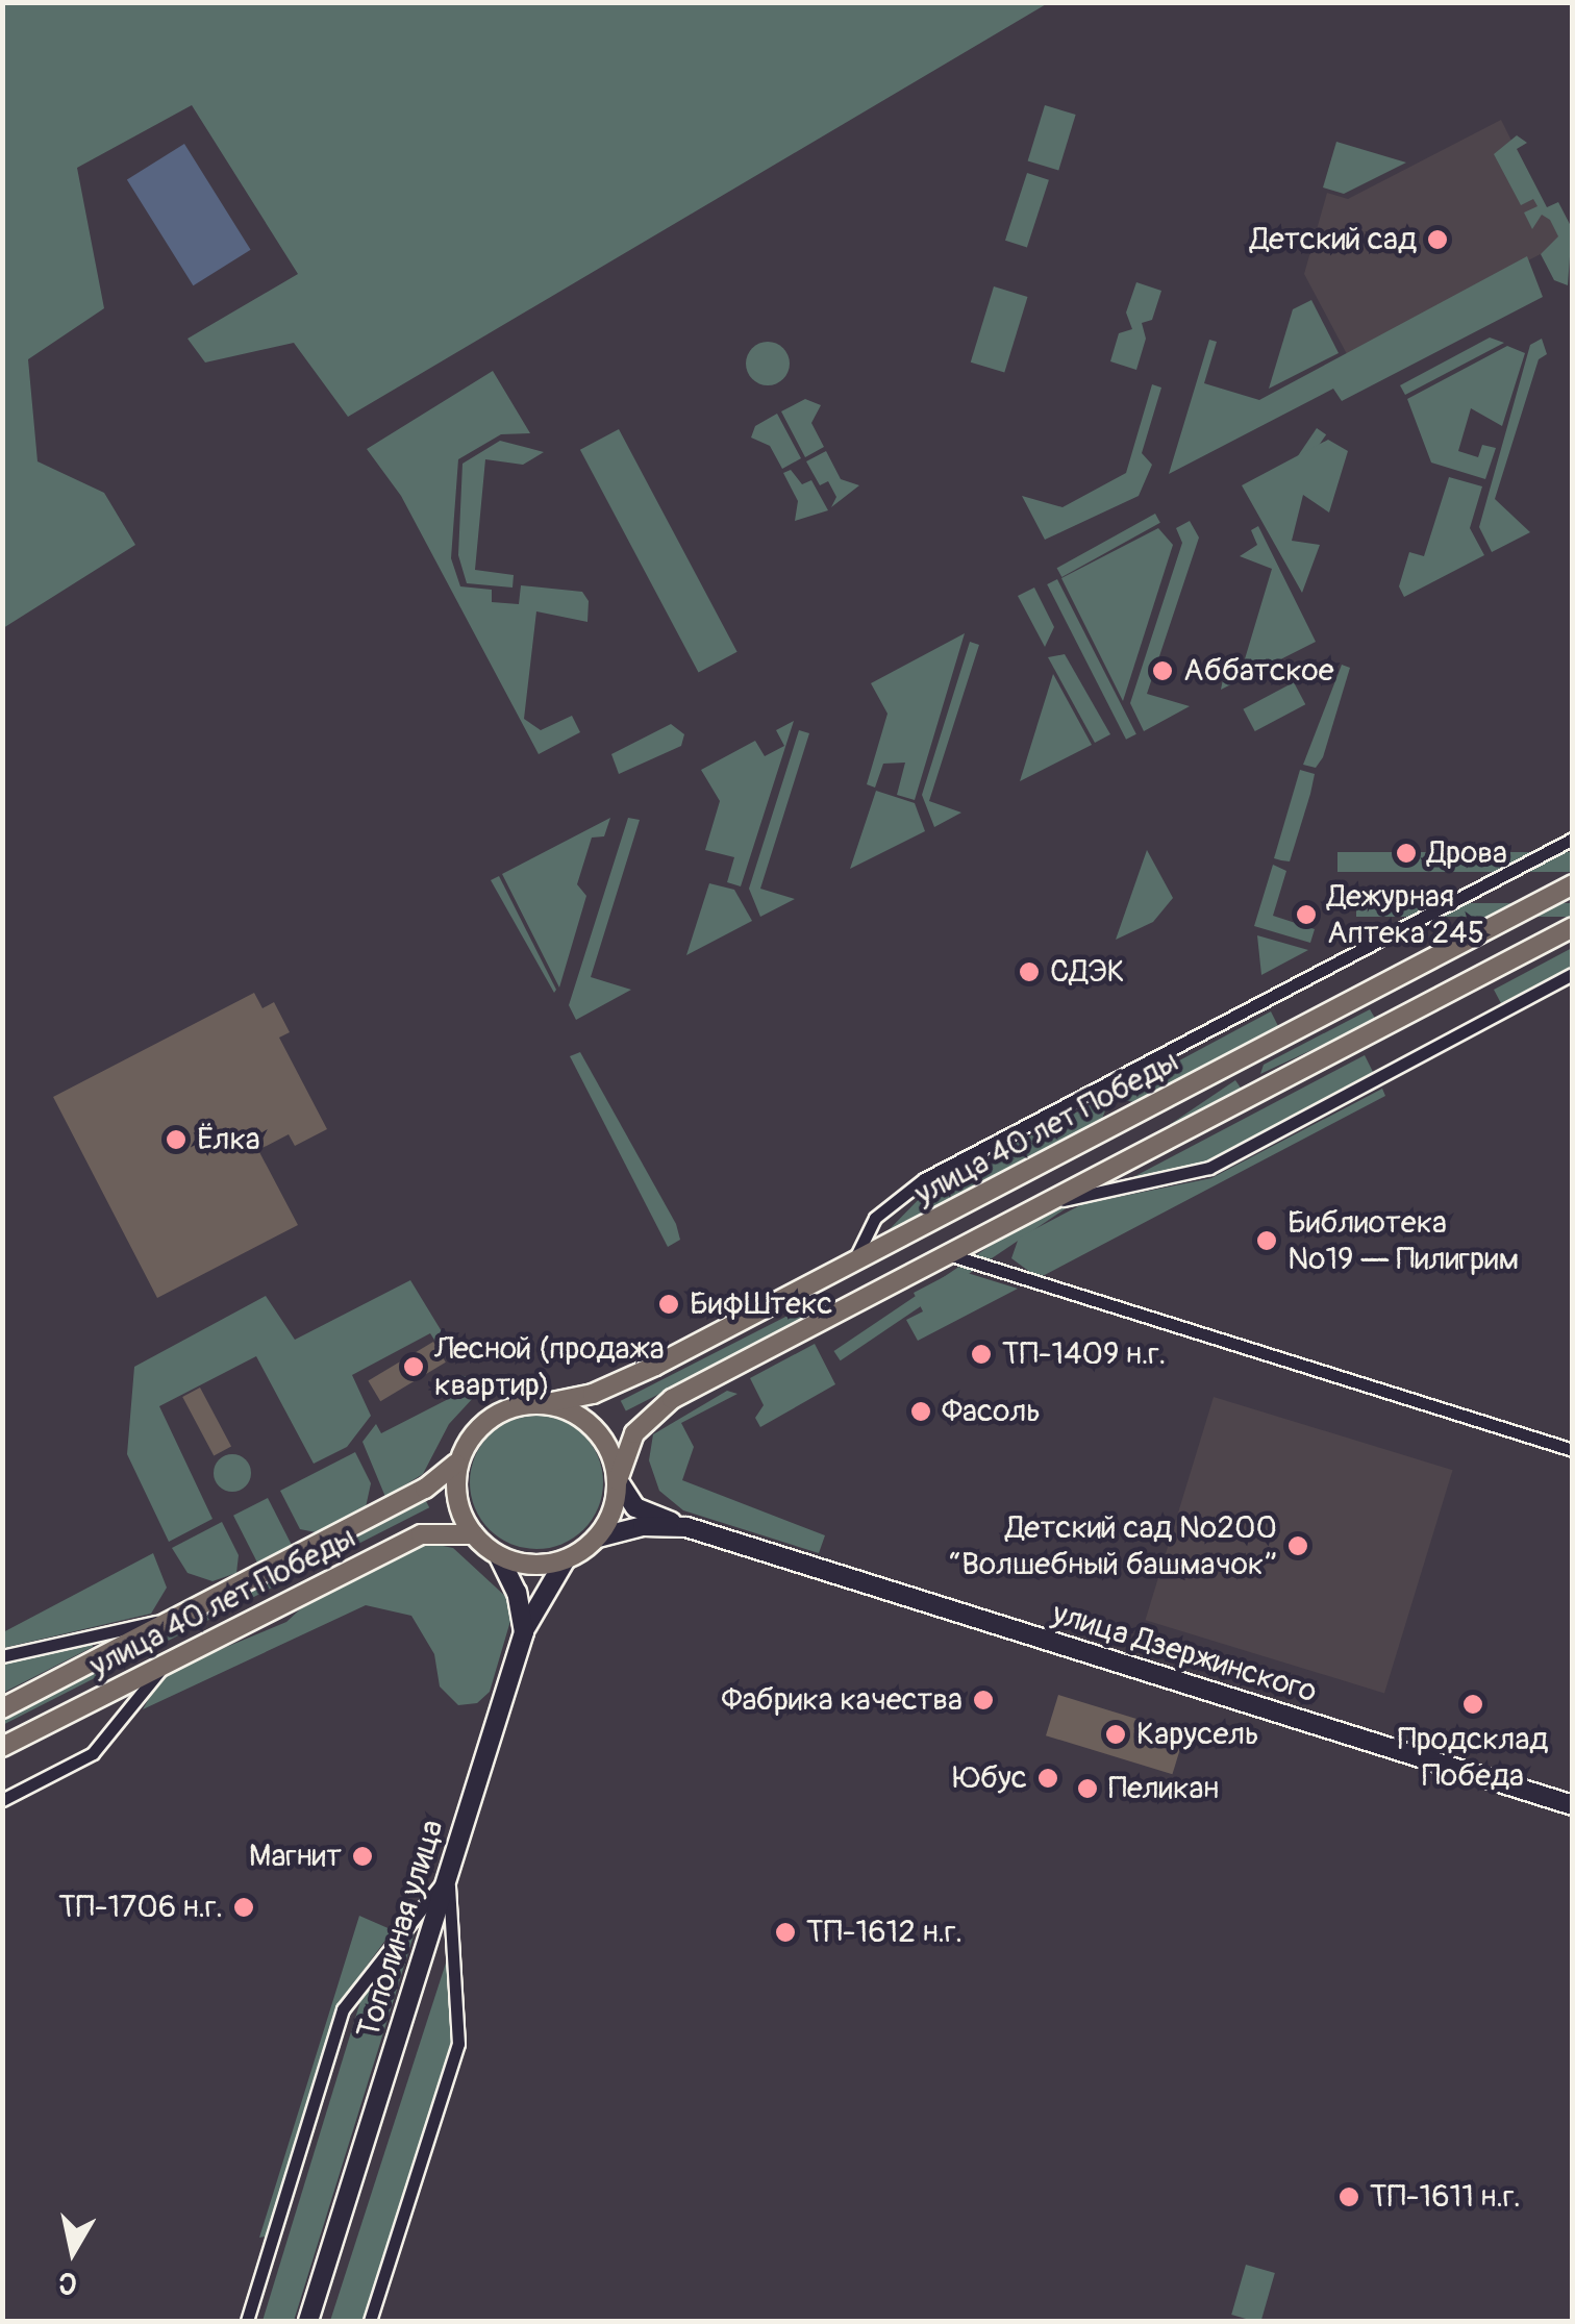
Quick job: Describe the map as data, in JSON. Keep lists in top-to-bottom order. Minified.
{"streets":{"main road":["улица 40 лет Победы","улица Дзержинского","Тополиная улица"]},"crossings":[["улица 40 лет Победы","улица Дзержинского"],["улица 40 лет Победы","Тополиная улица"],["улица Дзержинского","Тополиная улица"]],"places":["Детский сад","Аббатское","Дрова","Дежурная Аптека 245","СДЭК","Ёлка","Библиотека №19 — Пилигрим","БифШтекс","ТП-1409 н.г.","Лесной (продажа квартир)","Фасоль","Детский сад №200 “Волшебный башмачок”","Фабрика качества","Продсклад Победа","Карусель","Юбус","Пеликан","Магнит","ТП-1706 н.г.","ТП-1612 н.г.","ТП-1611 н.г."],"north":"bottom"}
